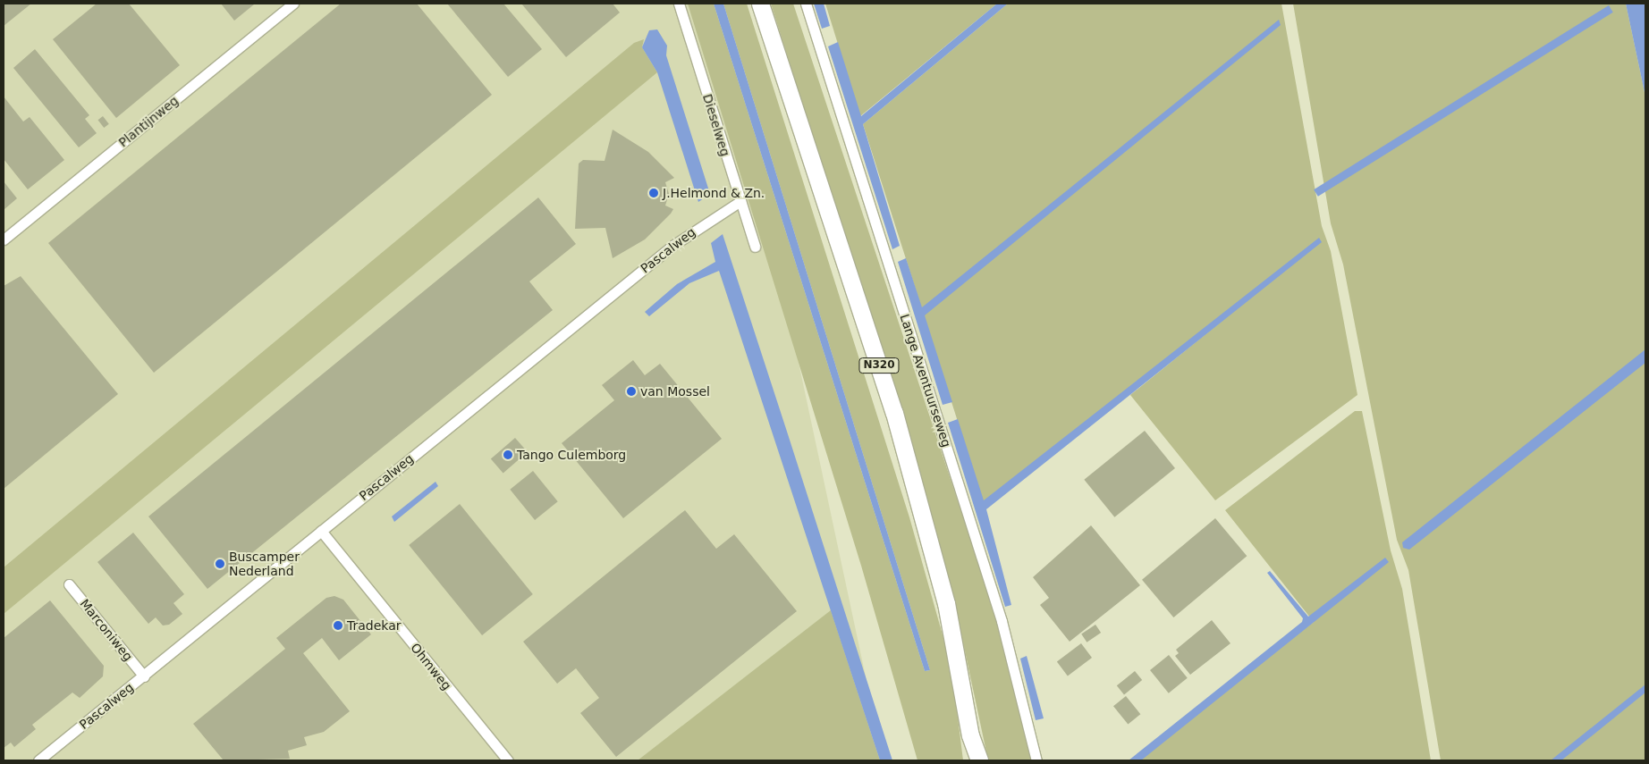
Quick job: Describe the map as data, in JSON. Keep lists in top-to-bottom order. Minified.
{"streets":{"main road":["N320"],"street":["Plantijnweg","Dieselweg","Pascalweg","Lange Aventuurseweg","Marconiweg","Ohmweg"]},"crossings":[["Dieselweg","Pascalweg"],["Pascalweg","Marconiweg"],["Pascalweg","Ohmweg"]],"places":["J.Helmond & Zn.","van Mossel","Tango Culemborg","Buscamper Nederland","Tradekar"]}
